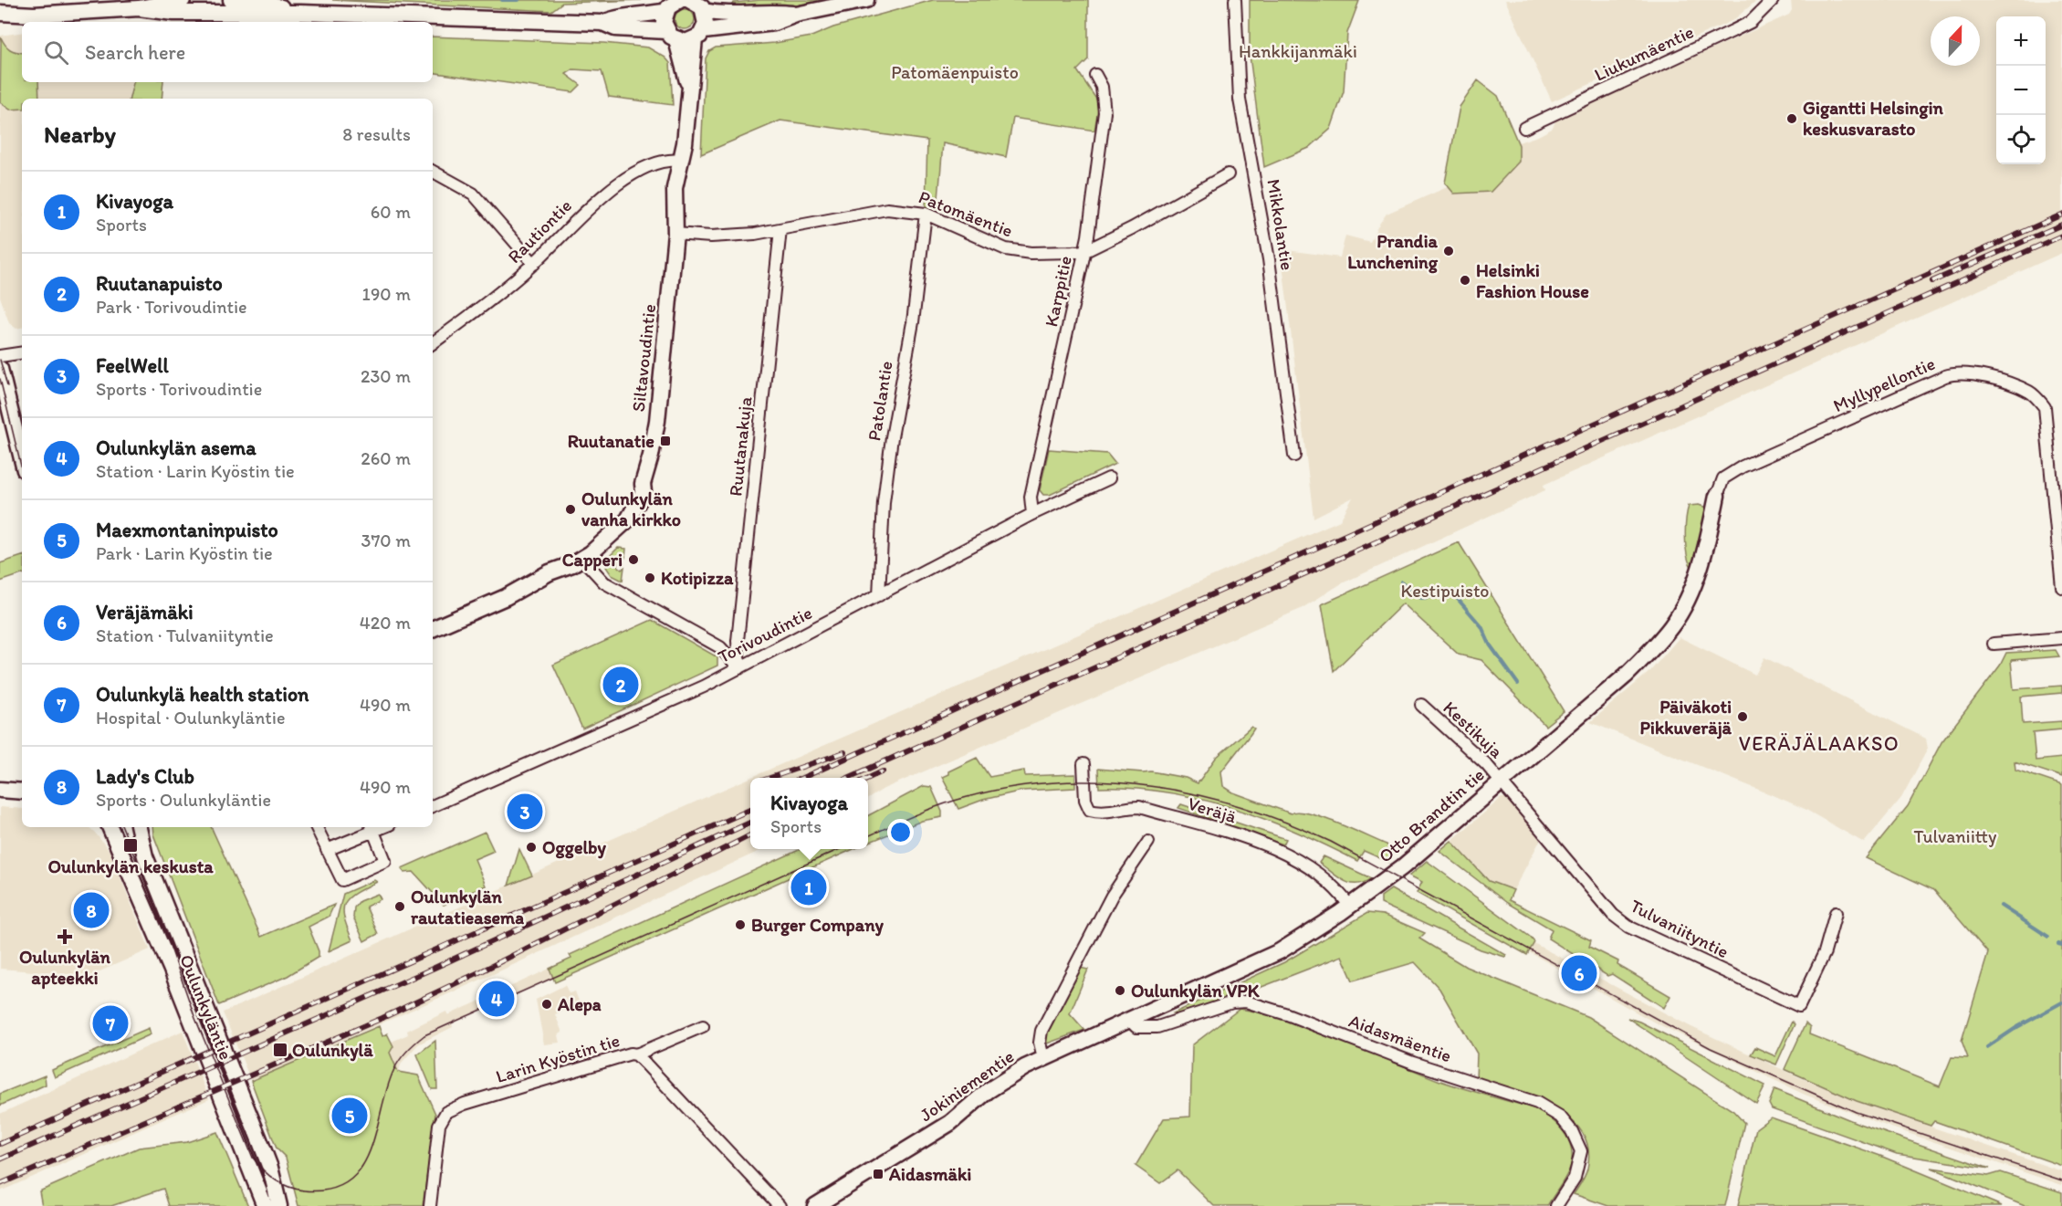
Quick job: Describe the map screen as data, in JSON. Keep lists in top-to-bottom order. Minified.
{"streets":{"main road":["Siltavoudintie","Otto Brandtin tie","Oulunkyläntie","Jokiniementie"],"street":["Liukumäentie","Patomäentie","Mikkolantie","Rautiontie","Karppitie","Myllypellontie","Patolantie","Ruutanakuja","Torivoudintie","Kestikuja","Veräjä","Tulvaniityntie","Aidasmäentie","Larin Kyöstin tie"]},"crossings":[["Patomäentie","Karppitie"],["Patomäentie","Siltavoudintie"],["Patomäentie","Patolantie"],["Patomäentie","Ruutanakuja"],["Rautiontie","Siltavoudintie"],["Karppitie","Torivoudintie"],["Myllypellontie","Otto Brandtin tie"],["Patolantie","Torivoudintie"],["Ruutanakuja","Torivoudintie"],["Kestikuja","Otto Brandtin tie"],["Kestikuja","Tulvaniityntie"],["Veräjä","Otto Brandtin tie"],["Otto Brandtin tie","Tulvaniityntie"],["Otto Brandtin tie","Aidasmäentie"],["Otto Brandtin tie","Jokiniementie"]],"districts":["VERÄJÄLAAKSO"],"parks":["Hankkijanmäki","Patomäenpuisto","Kestipuisto","Tulvaniitty"],"places":{"other":["Gigantti Helsingin keskusvarasto","Prandia Lunchening","Helsinki Fashion House","Oulunkylän vanha kirkko","Capperi","Kotipizza","Päiväkoti Pikkuveräjä","Oggelby","Oulunkylän rautatieasema","Burger Company","Oulunkylän VPK","Alepa"],"transit":["Ruutanatie","Oulunkylän keskusta","Oulunkylä","Aidasmäki"],"health":["Oulunkylän apteekki"]},"north":"top","page":{"map_buttons":["+","−"],"search":"Search here","heading":["Nearby","8 results"],"list":[{"mark":"1","name":"Kivayoga","note":"Sports","value":"60 m"},{"mark":"2","name":"Ruutanapuisto","note":"Park · Torivoudintie","value":"190 m"},{"mark":"3","name":"FeelWell","note":"Sports · Torivoudintie","value":"230 m"},{"mark":"4","name":"Oulunkylän asema","note":"Station · Larin Kyöstin tie","value":"260 m"},{"mark":"5","name":"Maexmontaninpuisto","note":"Park · Larin Kyöstin tie","value":"370 m"},{"mark":"6","name":"Veräjämäki","note":"Station · Tulvaniityntie","value":"420 m"},{"mark":"7","name":"Oulunkylä health station","note":"Hospital · Oulunkyläntie","value":"490 m"},{"mark":"8","name":"Lady's Club","note":"Sports · Oulunkyläntie","value":"490 m"}],"pins":["2","3","1","8","6","4","7","5"],"popup":["Kivayoga","Sports"]}}
